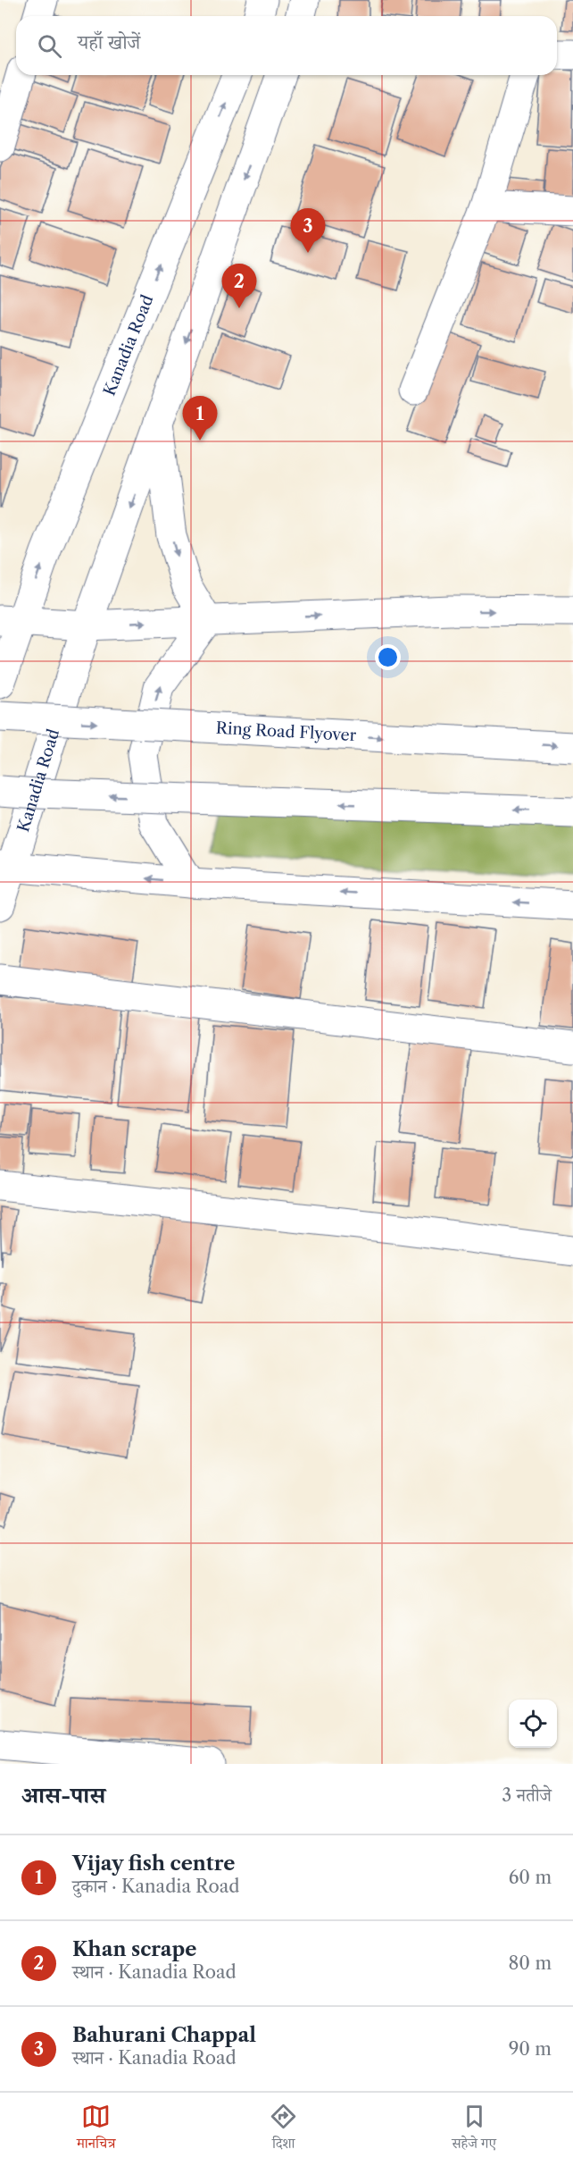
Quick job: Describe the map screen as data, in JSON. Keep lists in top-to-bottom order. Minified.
{"streets":{"street":["Kanadia Road","Ring Road Flyover"]},"page":{"search":"यहाँ खोजें","pins":["3","2","1"],"heading":["आस-पास","3 नतीजे"],"list":[{"mark":"1","name":"Vijay fish centre","note":"दुकान · Kanadia Road","value":"60 m"},{"mark":"2","name":"Khan scrape","note":"स्थान · Kanadia Road","value":"80 m"},{"mark":"3","name":"Bahurani Chappal","note":"स्थान · Kanadia Road","value":"90 m"}],"nav":["मानचित्र","दिशा","सहेजे गए"]}}
